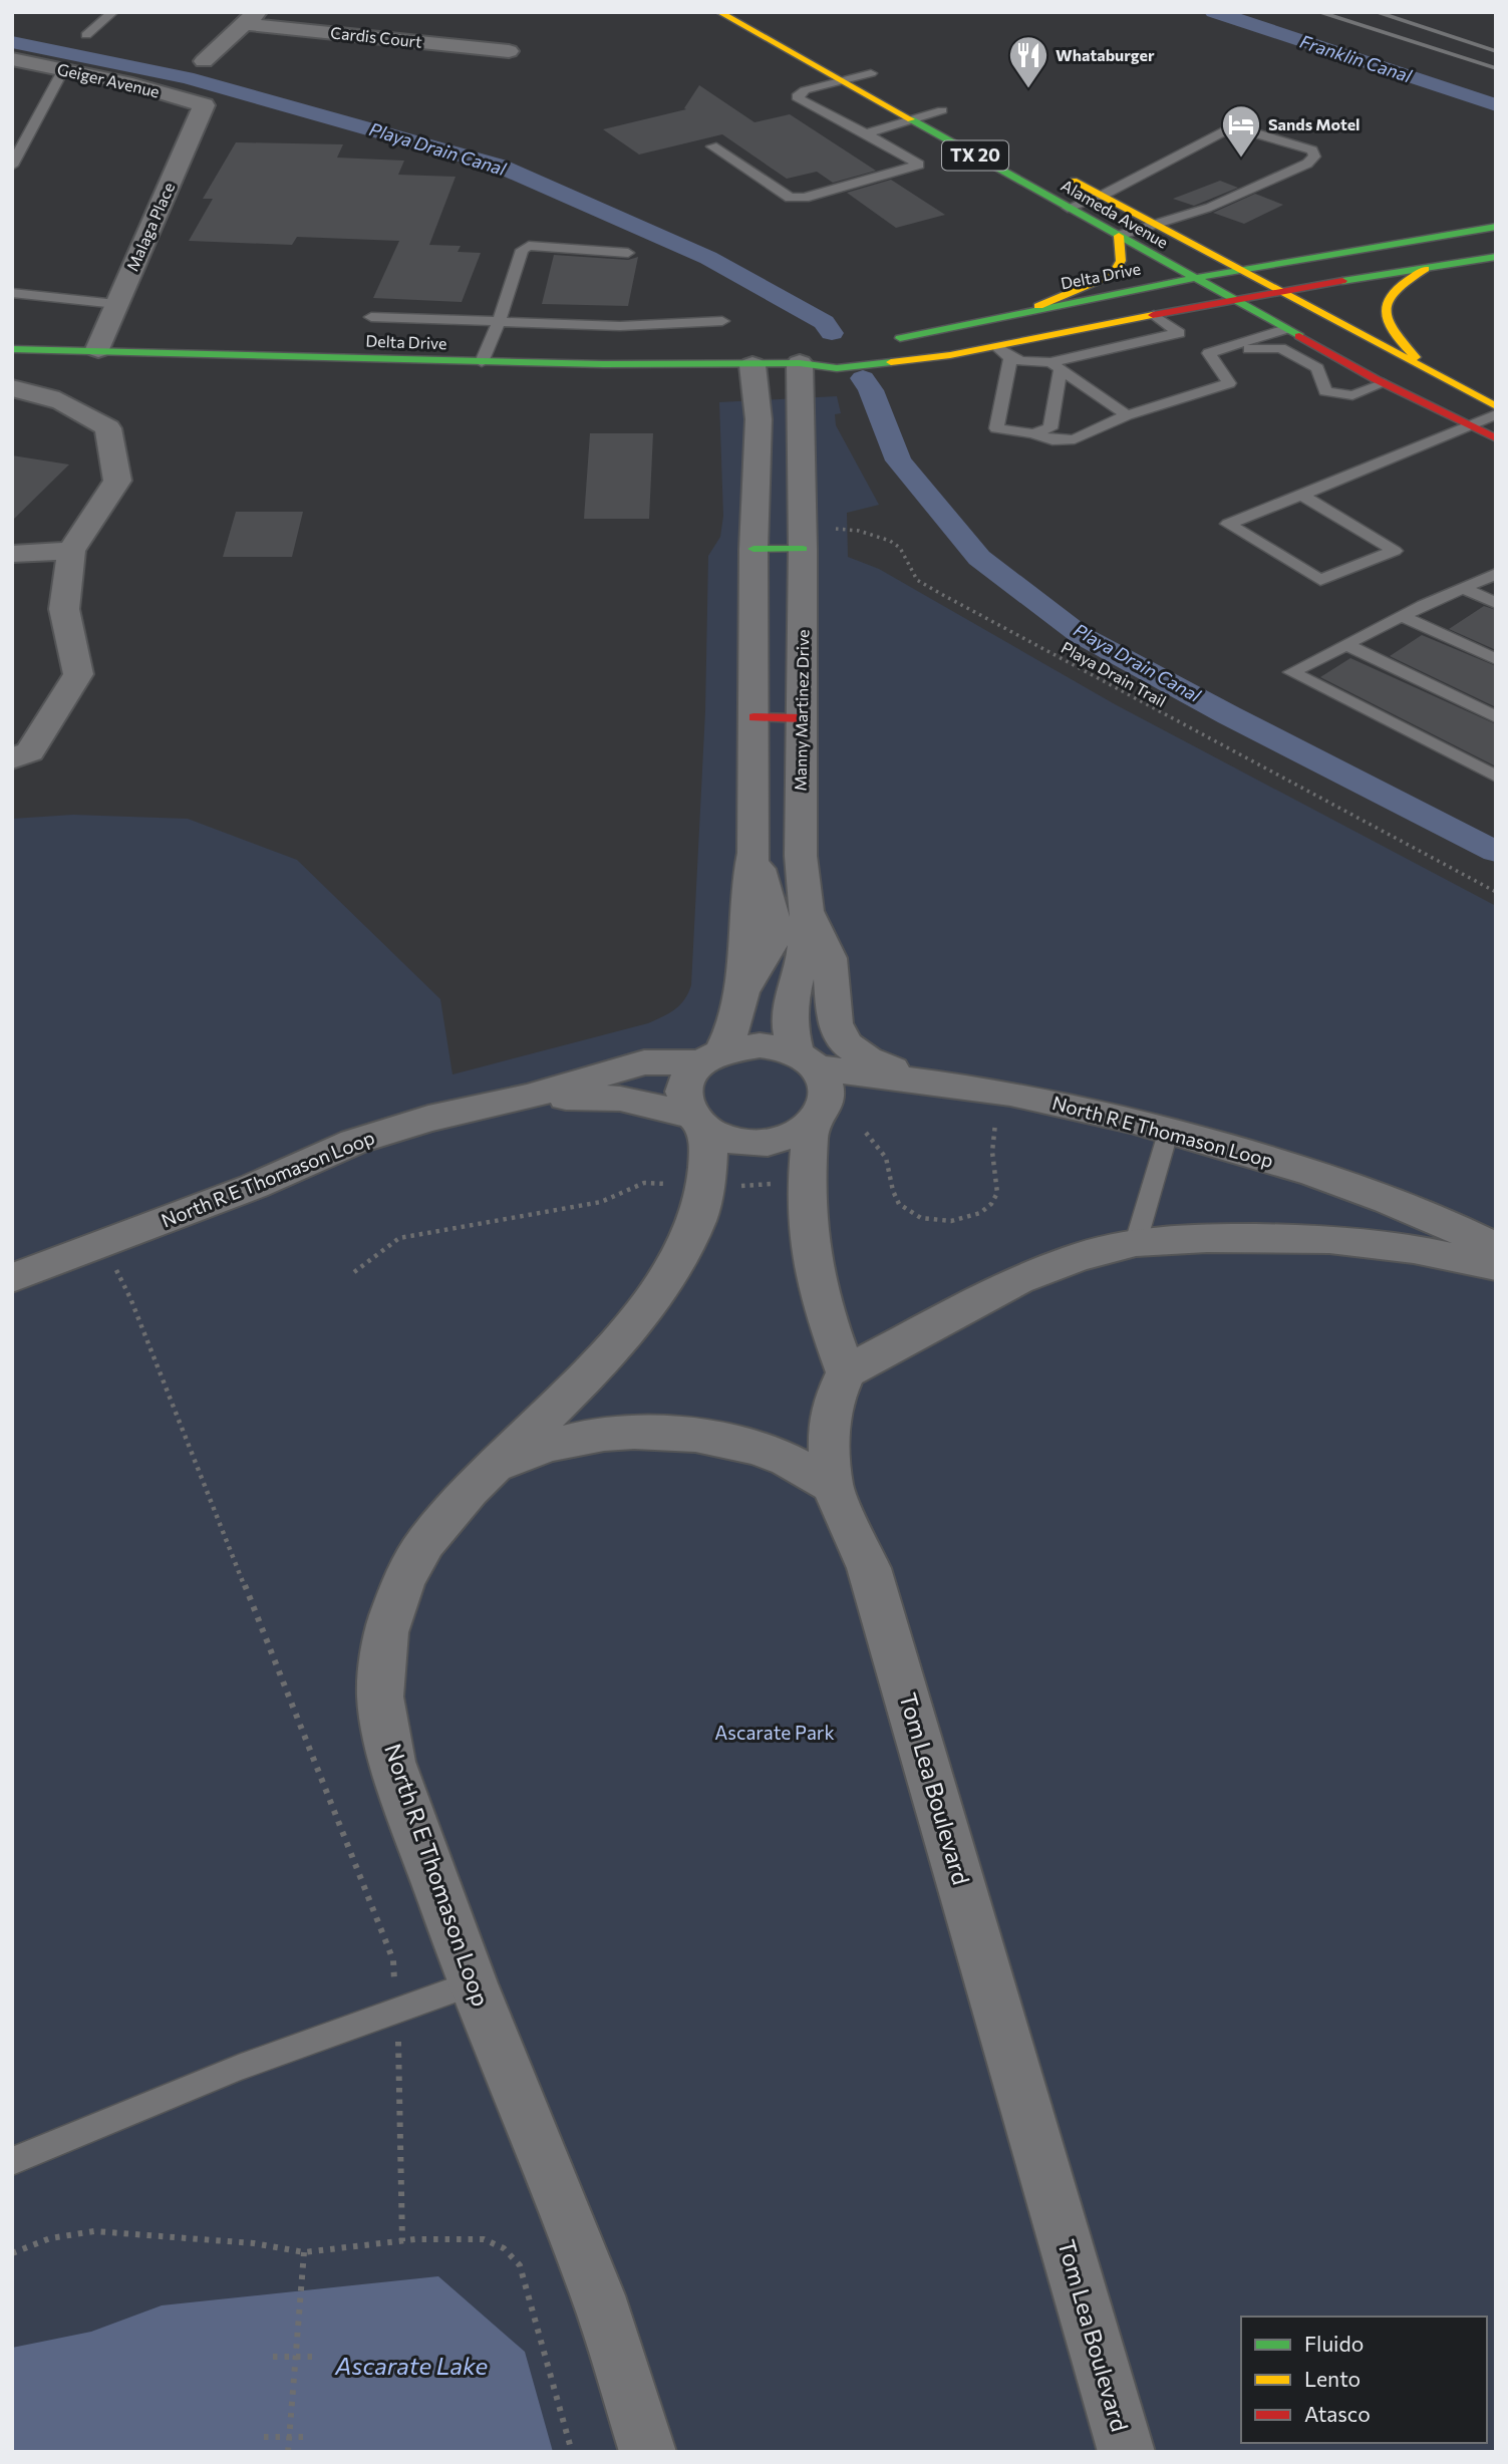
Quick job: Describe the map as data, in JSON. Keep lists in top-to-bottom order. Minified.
{"streets":{"main road":["TX 20","Alameda Avenue","Delta Drive"],"street":["Cardis Court","Geiger Avenue","Malaga Place","Manny Martinez Drive","North R E Thomason Loop","Tom Lea Boulevard"],"path":["Playa Drain Trail"]},"crossings":[["Geiger Avenue","Malaga Place"],["Alameda Avenue","Delta Drive"],["Malaga Place","Delta Drive"],["Delta Drive","Manny Martinez Drive"],["Playa Drain Trail","Manny Martinez Drive"],["Manny Martinez Drive","North R E Thomason Loop"]],"water":["Franklin Canal","Playa Drain Canal","Ascarate Lake"],"parks":["Ascarate Park"],"places":{"restaurant":["Whataburger"],"hotel":["Sands Motel"]},"legend":["Fluido","Lento","Atasco"]}
